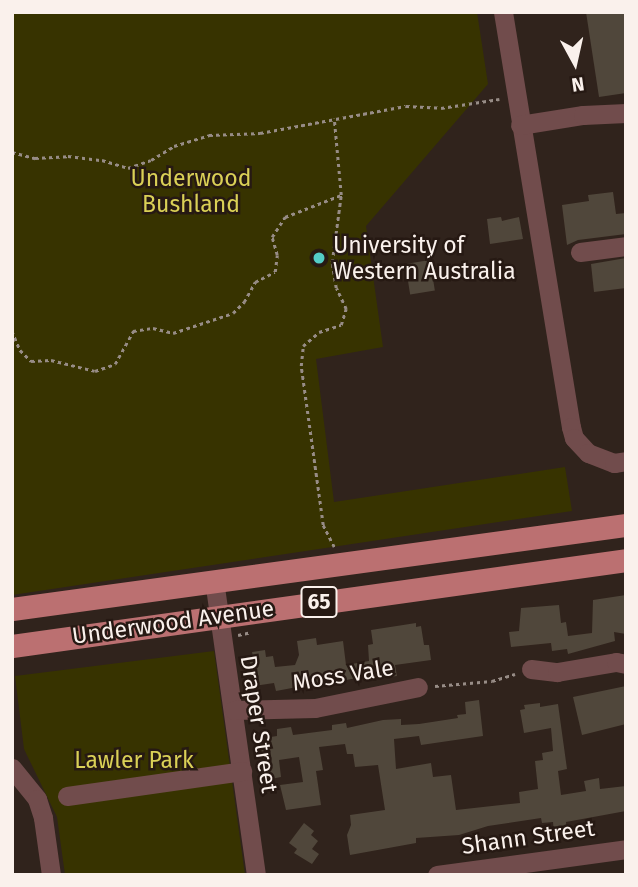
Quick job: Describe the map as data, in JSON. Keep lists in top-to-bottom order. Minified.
{"streets":{"main road":["65","Underwood Avenue"],"street":["Moss Vale","Draper Street","Shann Street"]},"crossings":[["Underwood Avenue","Draper Street"],["Moss Vale","Draper Street"]],"parks":["Underwood Bushland","Lawler Park"],"places":["University of Western Australia"],"north":"bottom"}
